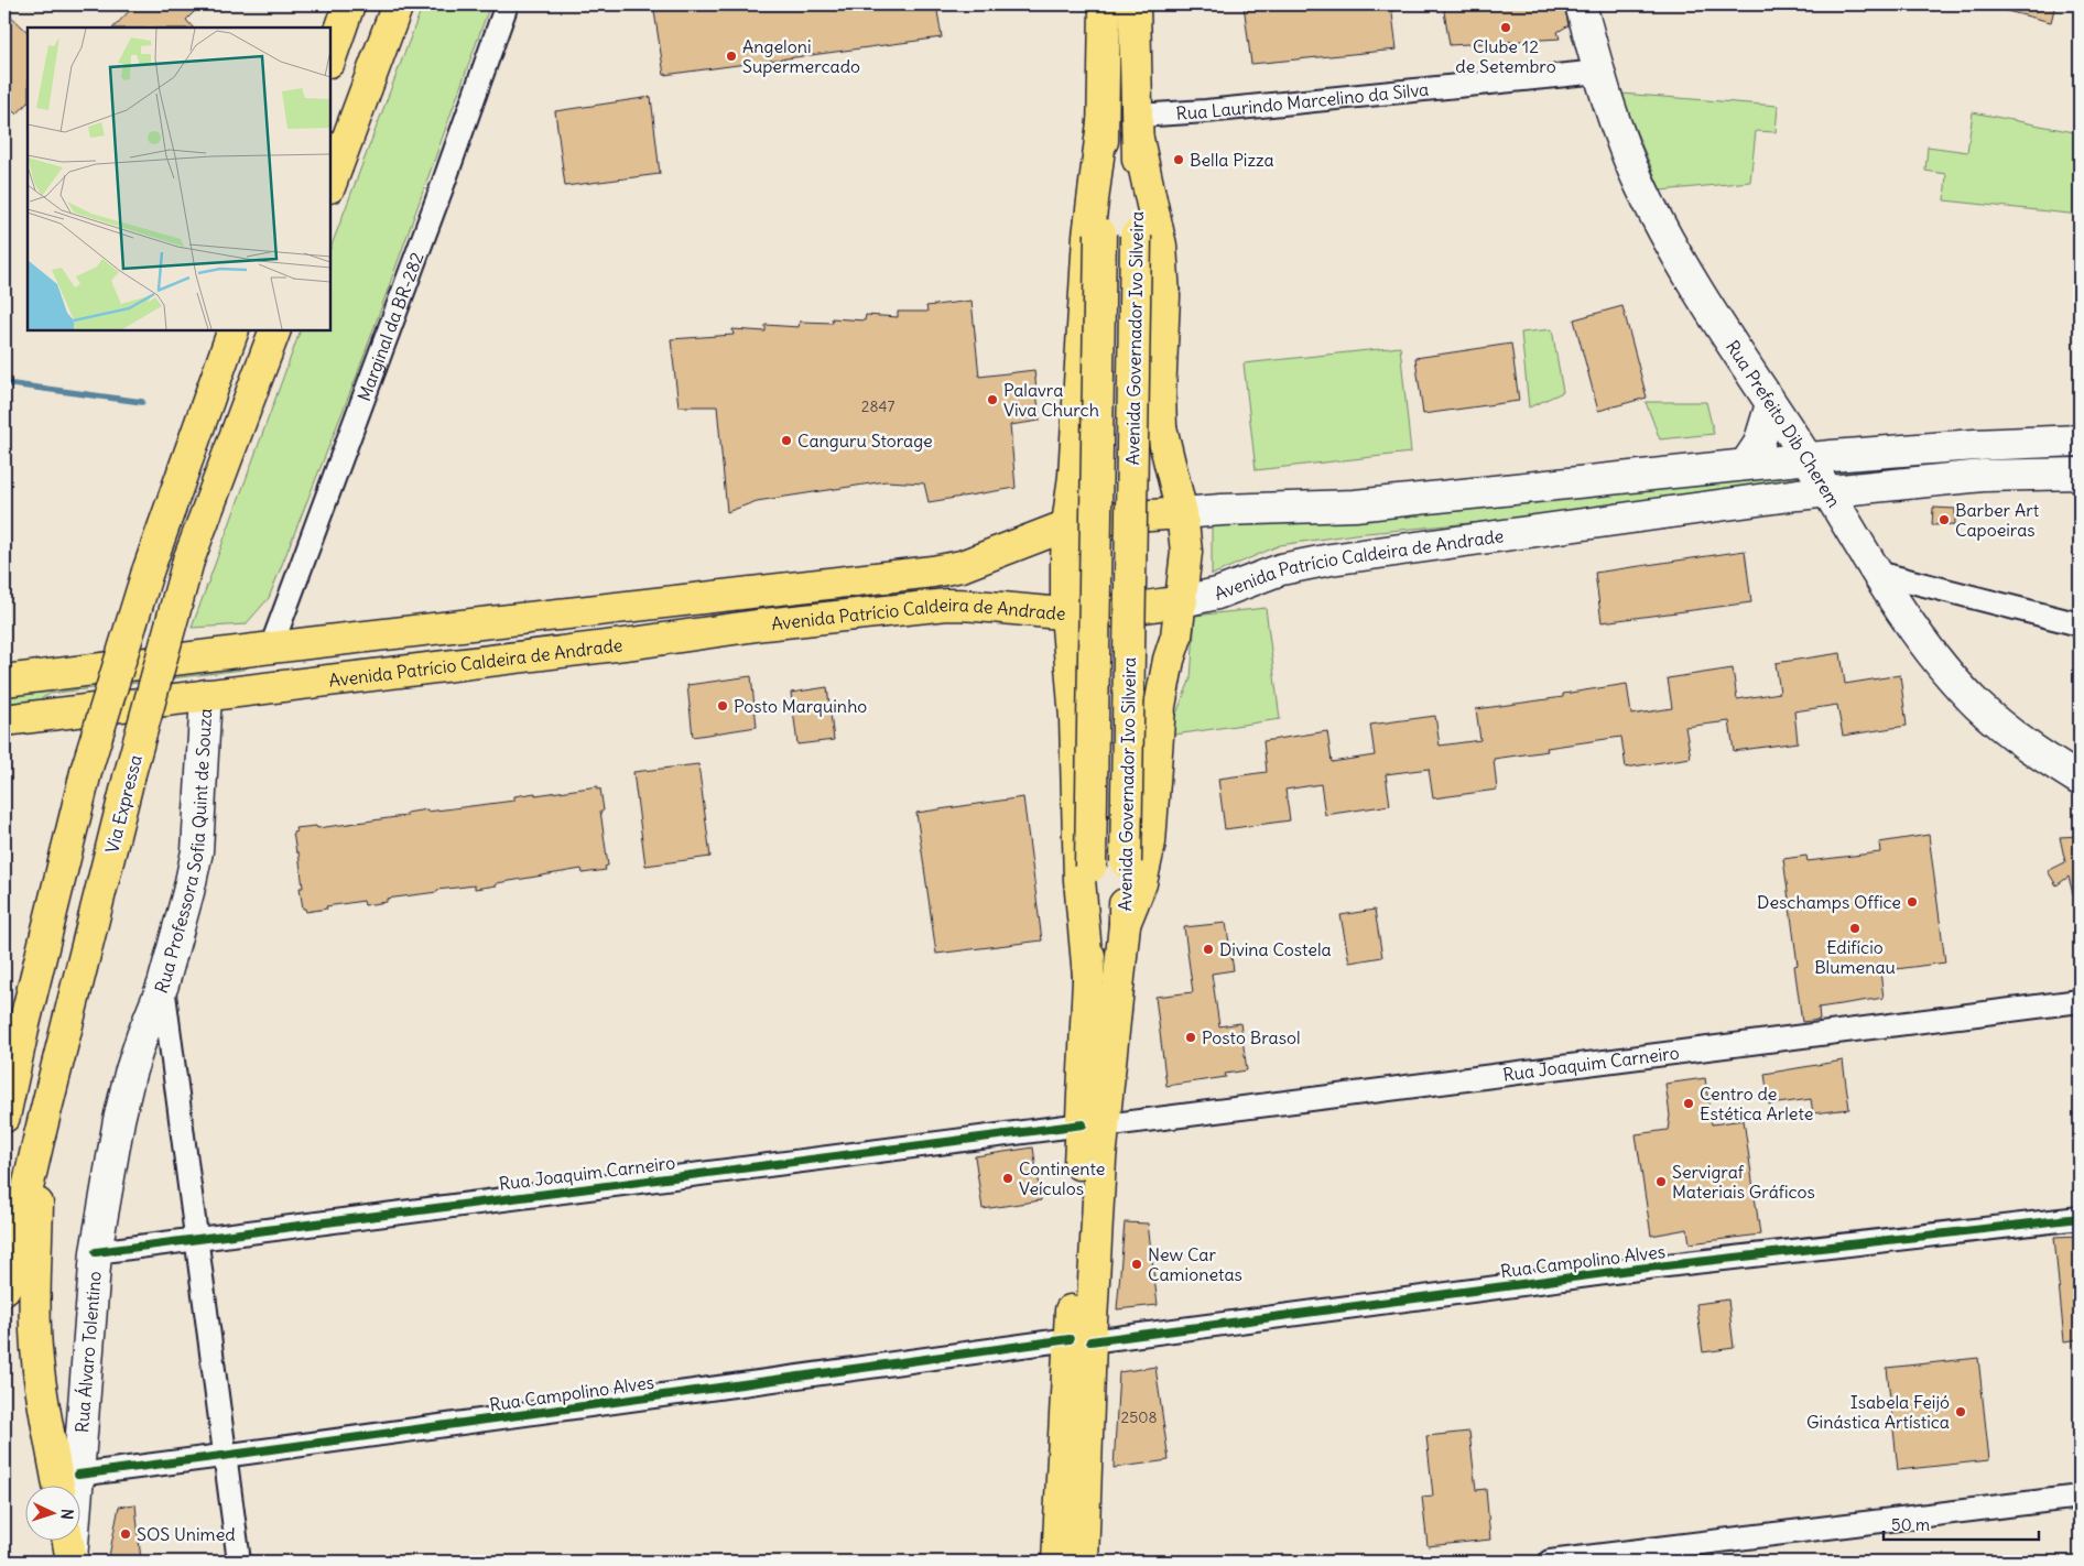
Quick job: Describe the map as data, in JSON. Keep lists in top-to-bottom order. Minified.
{"streets":{"main road":["Avenida Governador Ivo Silveira","Rua Prefeito Dib Cherem","Avenida Patrício Caldeira de Andrade","Via Expressa","Rua Professora Sofia Quint de Souza","Rua Álvaro Tolentino"],"street":["Rua Laurindo Marcelino da Silva","Marginal da BR-282","Rua Joaquim Carneiro","Rua Campolino Alves"]},"crossings":[["Rua Laurindo Marcelino da Silva","Avenida Governador Ivo Silveira"],["Rua Laurindo Marcelino da Silva","Rua Prefeito Dib Cherem"],["Marginal da BR-282","Avenida Patrício Caldeira de Andrade"],["Avenida Governador Ivo Silveira","Rua Joaquim Carneiro"],["Avenida Governador Ivo Silveira","Rua Campolino Alves"],["Rua Prefeito Dib Cherem","Avenida Patrício Caldeira de Andrade"],["Avenida Patrício Caldeira de Andrade","Rua Professora Sofia Quint de Souza"],["Rua Professora Sofia Quint de Souza","Rua Joaquim Carneiro"],["Rua Professora Sofia Quint de Souza","Rua Campolino Alves"],["Rua Professora Sofia Quint de Souza","Rua Álvaro Tolentino"],["Rua Joaquim Carneiro","Rua Álvaro Tolentino"],["Rua Campolino Alves","Rua Álvaro Tolentino"]],"places":["Clube 12 de Setembro","Angeloni Supermercado","Bella Pizza","Palavra Viva Church","Canguru Storage","Barber Art Capoeiras","Posto Marquinho","Deschamps Office","Edifício Blumenau","Divina Costela","Posto Brasol","Centro de Estética Arlete","Continente Veículos","Servigraf Materiais Gráficos","New Car Camionetas","Isabela Feijó Ginástica Artística","SOS Unimed"],"house_numbers":["2847","2508"],"scale_bar":"50 m","north":"right"}
